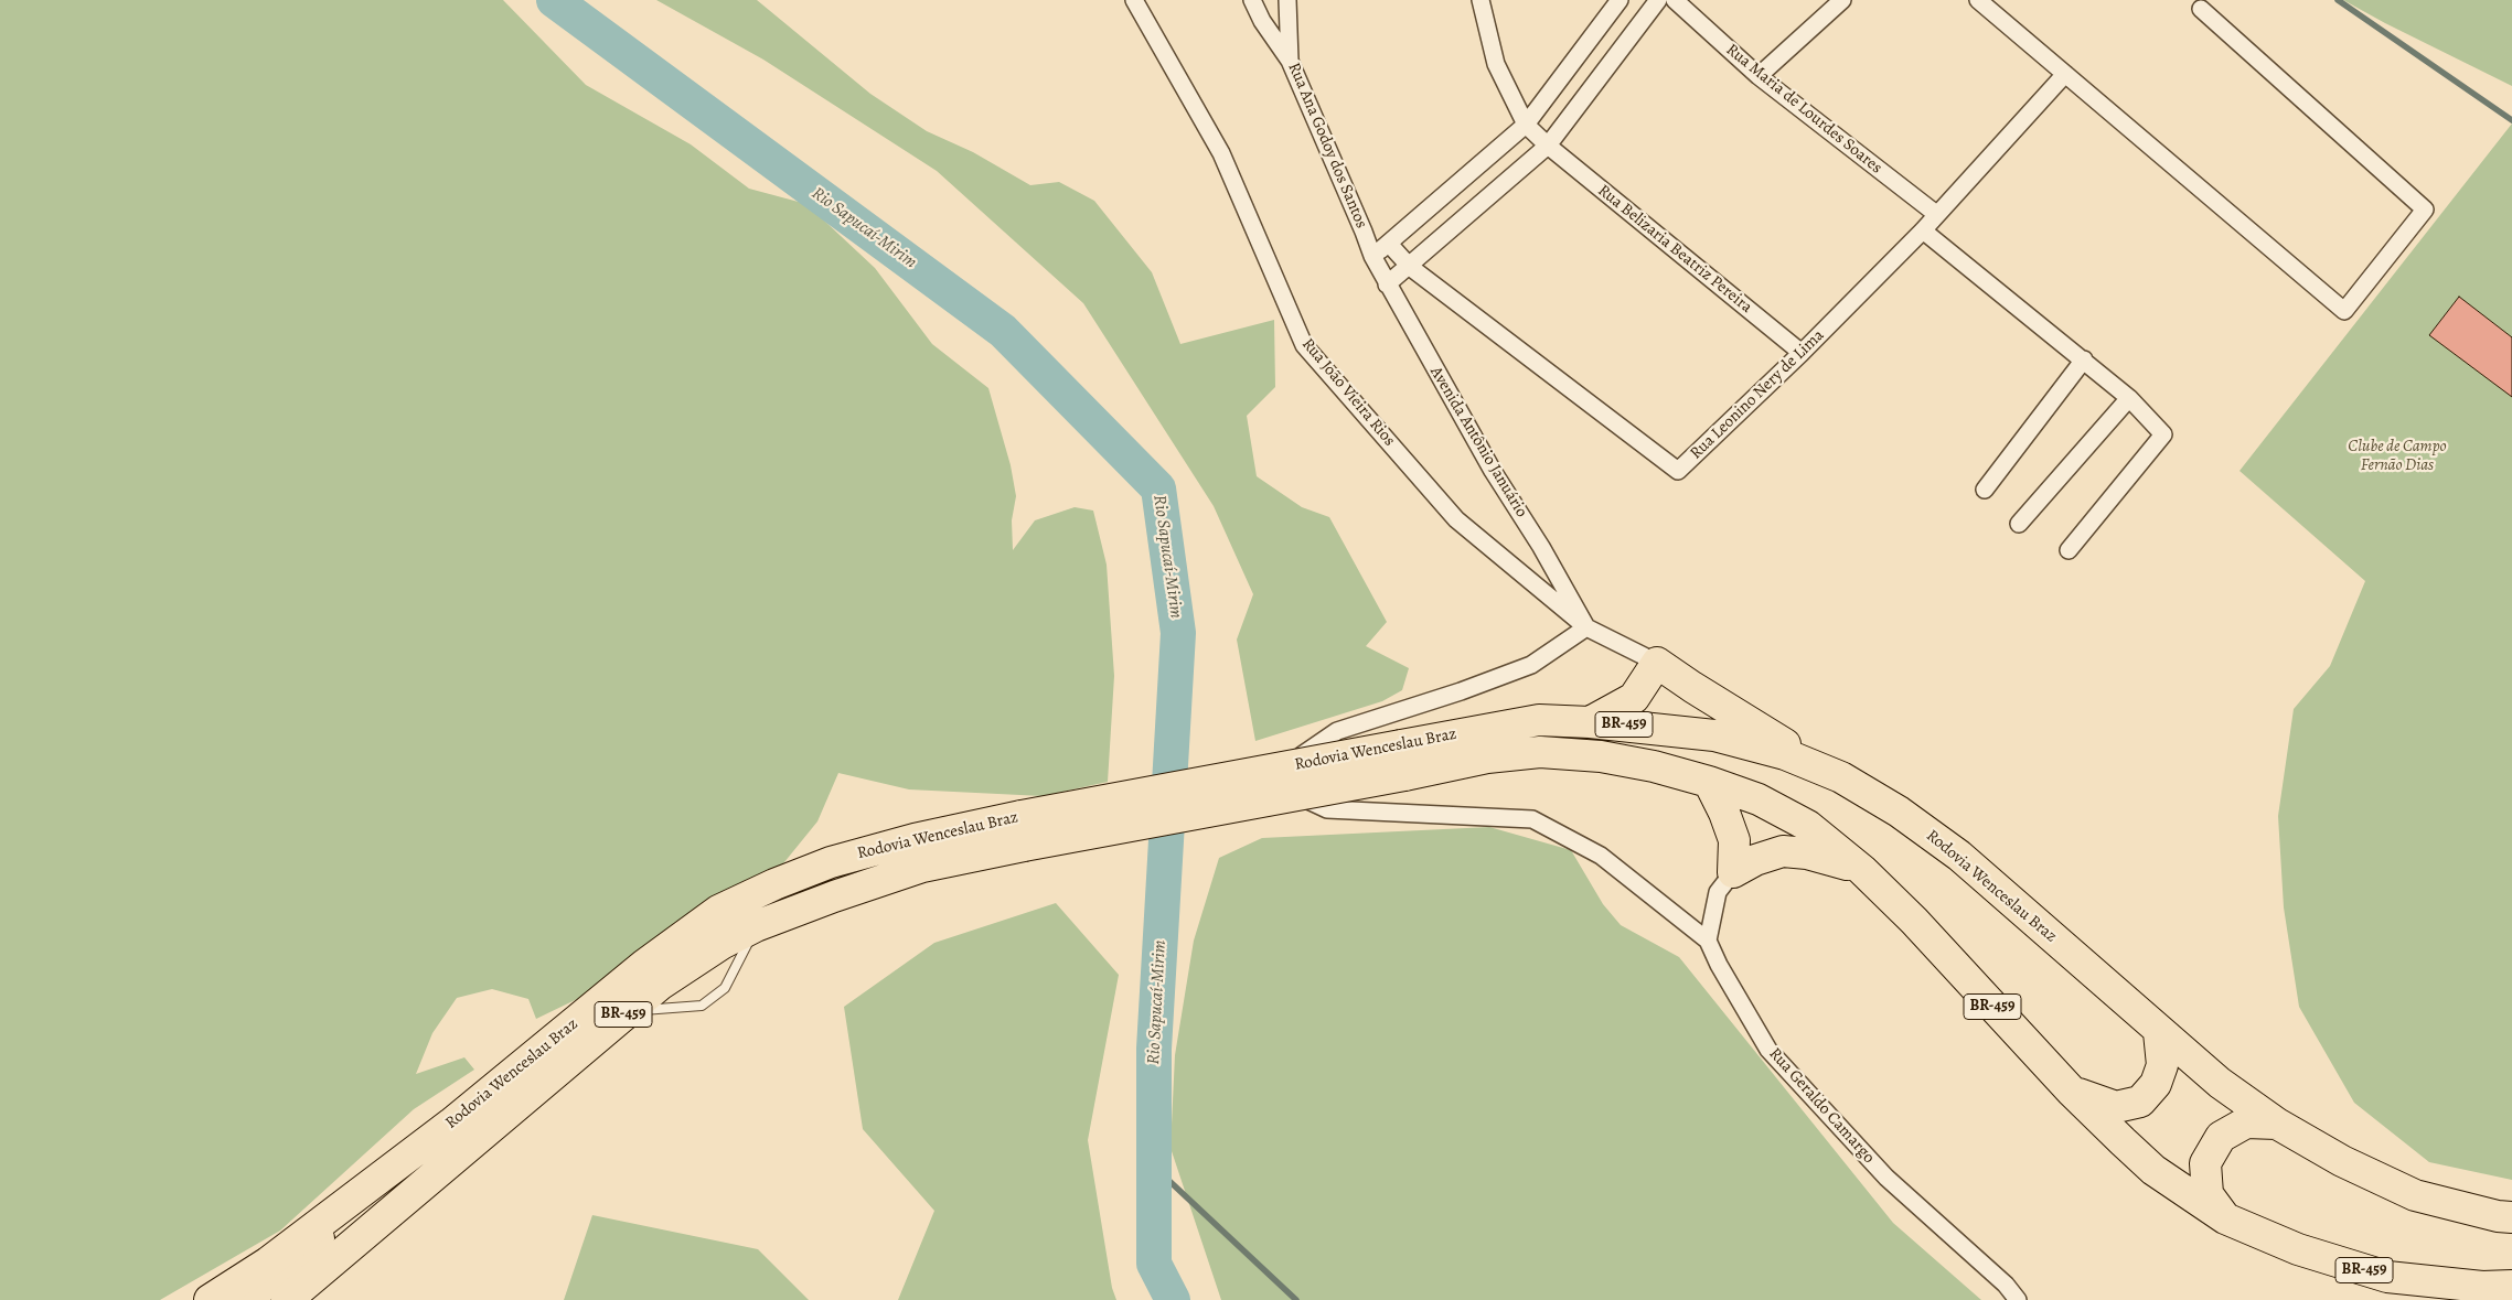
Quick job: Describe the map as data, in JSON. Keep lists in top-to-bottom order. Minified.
{"streets":{"highway":["BR-459","Rodovia Wenceslau Braz"],"street":["Rua Maria de Lourdes Soares","Rua Ana Godoy dos Santos","Rua Belizaria Beatriz Pereira","Rua João Vieira Rios","Rua Leonino Nery de Lima","Avenida Antônio Januário","Rua Geraldo Camargo"]},"crossings":[["Rua Maria de Lourdes Soares","Rua Leonino Nery de Lima"],["Rua Ana Godoy dos Santos","Avenida Antônio Januário"],["Rua Belizaria Beatriz Pereira","Rua Leonino Nery de Lima"],["Rua João Vieira Rios","Avenida Antônio Januário"],["BR-459","Rodovia Wenceslau Braz"]],"water":["Rio Sapucaí-Mirim"],"parks":["Clube de Campo Fernão Dias"]}
